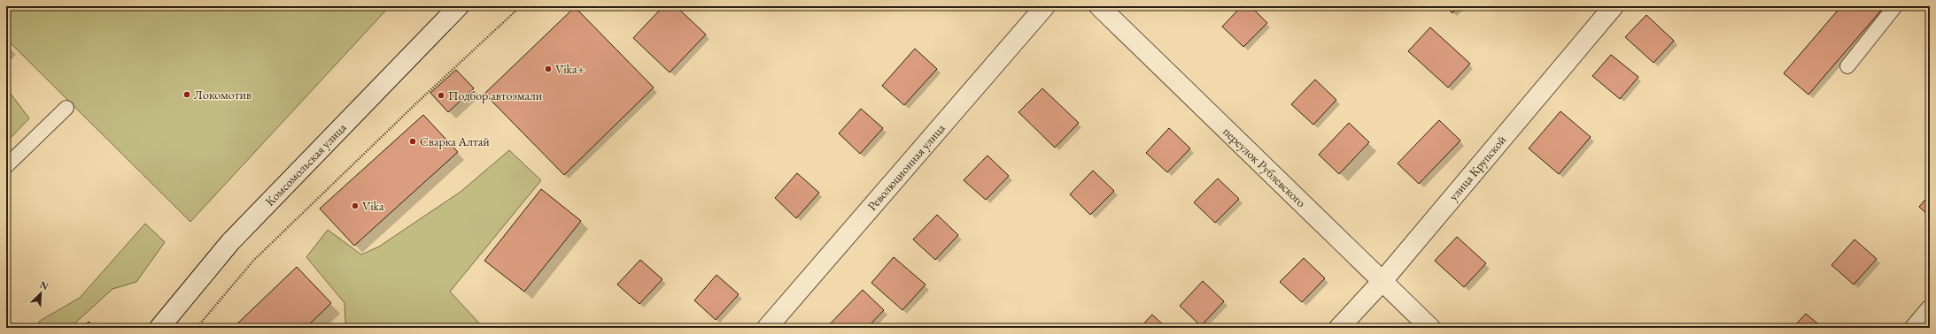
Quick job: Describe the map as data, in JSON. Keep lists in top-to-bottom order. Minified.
{"streets":{"street":["Комсомольская улица","Революционная улица","переулок Рублевского","улица Крупской"]},"crossings":[["переулок Рублевского","улица Крупской"]],"places":["Vika+","Локомотив","Подбор автоэмали","Сварка Алтай","Vika"],"north":"top right"}
